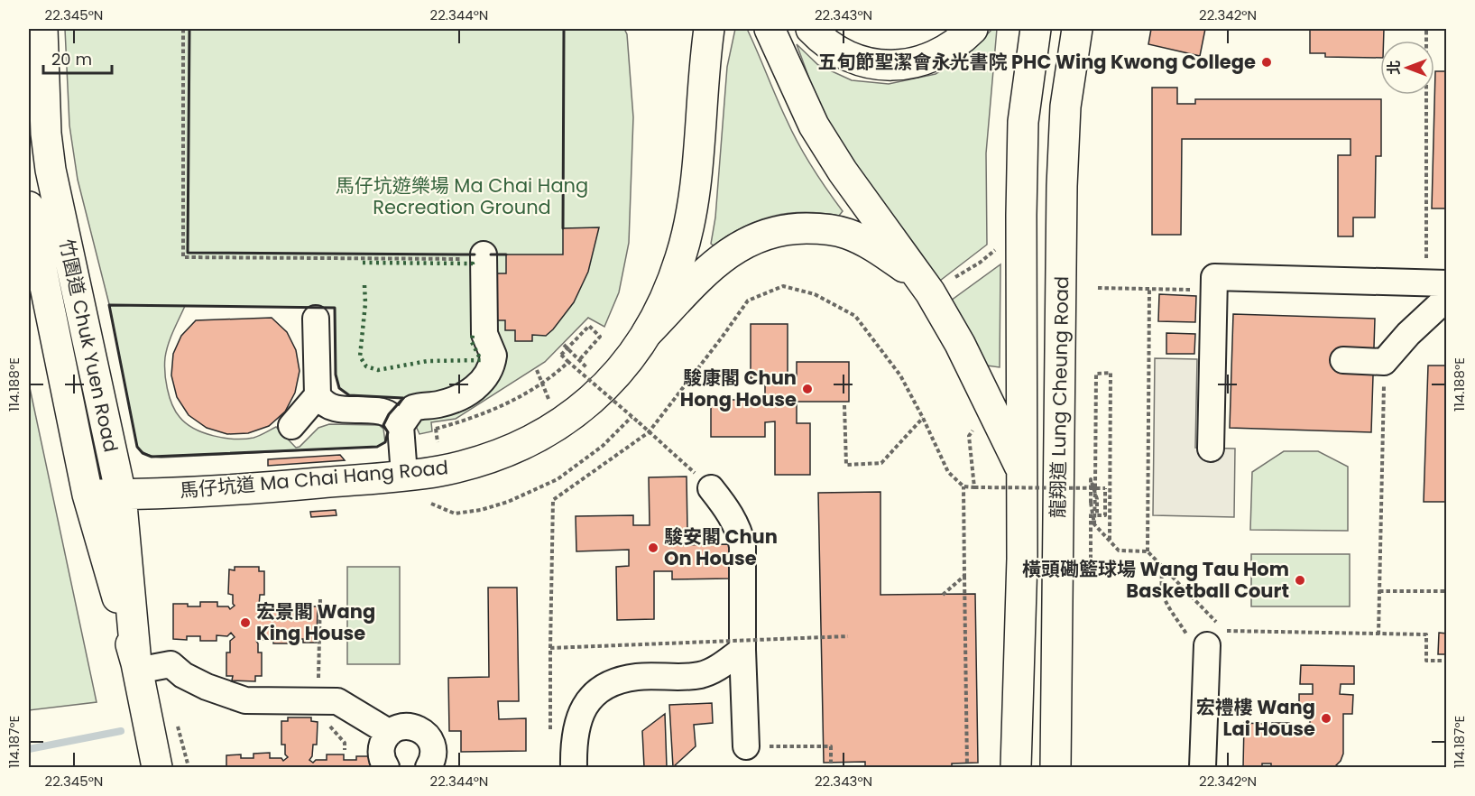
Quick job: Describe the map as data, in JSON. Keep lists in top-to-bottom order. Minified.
{"streets":{"main road":["竹園道 Chuk Yuen Road","龍翔道 Lung Cheung Road","馬仔坑道 Ma Chai Hang Road"]},"crossings":[["竹園道 Chuk Yuen Road","馬仔坑道 Ma Chai Hang Road"]],"parks":["馬仔坑遊樂場 Ma Chai Hang Recreation Ground"],"places":["五旬節聖潔會永光書院 PHC Wing Kwong College","駿康閣 Chun Hong House","駿安閣 Chun On House","橫頭磡籃球場 Wang Tau Hom Basketball Court","宏景閣 Wang King House","宏禮樓 Wang Lai House"],"scale_bar":"20 m","north":"left","coordinates":["22.345°N","22.344°N","22.343°N","22.342°N","114.188°E","114.187°E"]}
